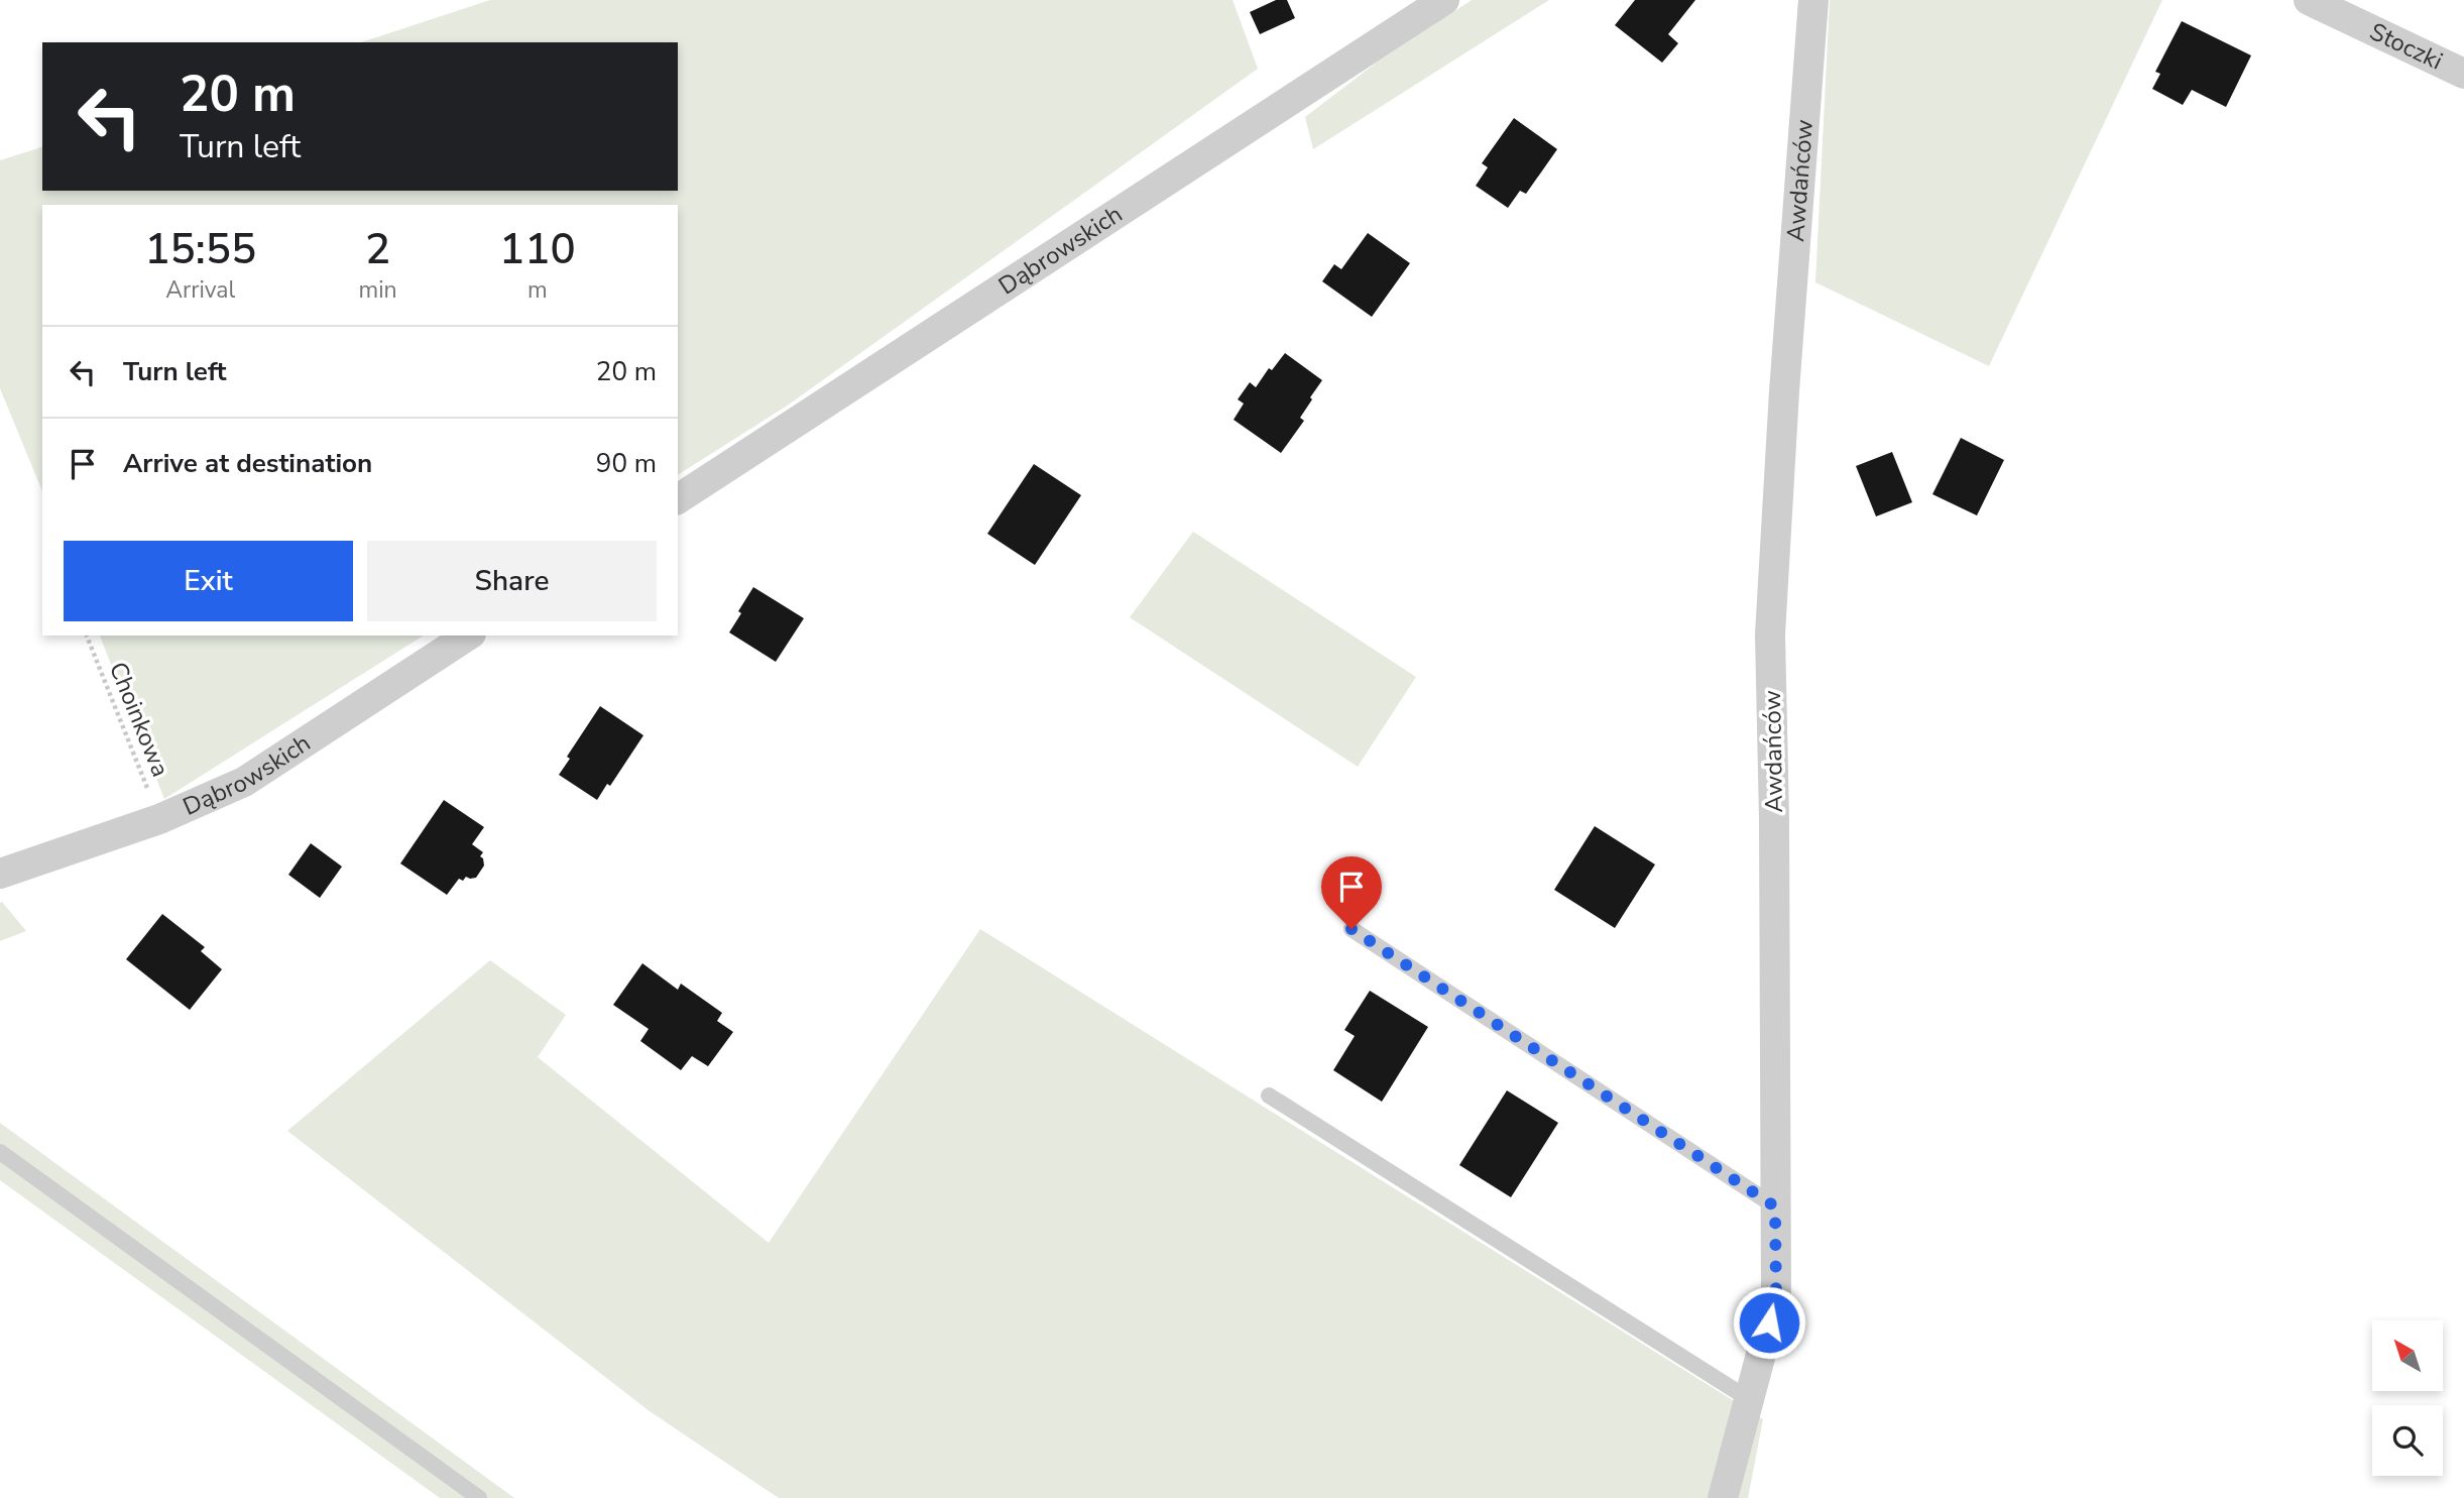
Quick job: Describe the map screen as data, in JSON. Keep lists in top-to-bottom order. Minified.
{"streets":{"street":["Stoczki","Awdańców","Dąbrowskich"],"path":["Choinkowa"]},"crossings":[["Dąbrowskich","Choinkowa"]],"north":"top left","page":{"turn":["20 m","Turn left"],"eta":["15:55","Arrival","2","min","110","m"],"list":[{"name":"Turn left","value":"20 m"},{"name":"Arrive at destination","value":"90 m"}],"buttons":["Exit","Share"]}}
